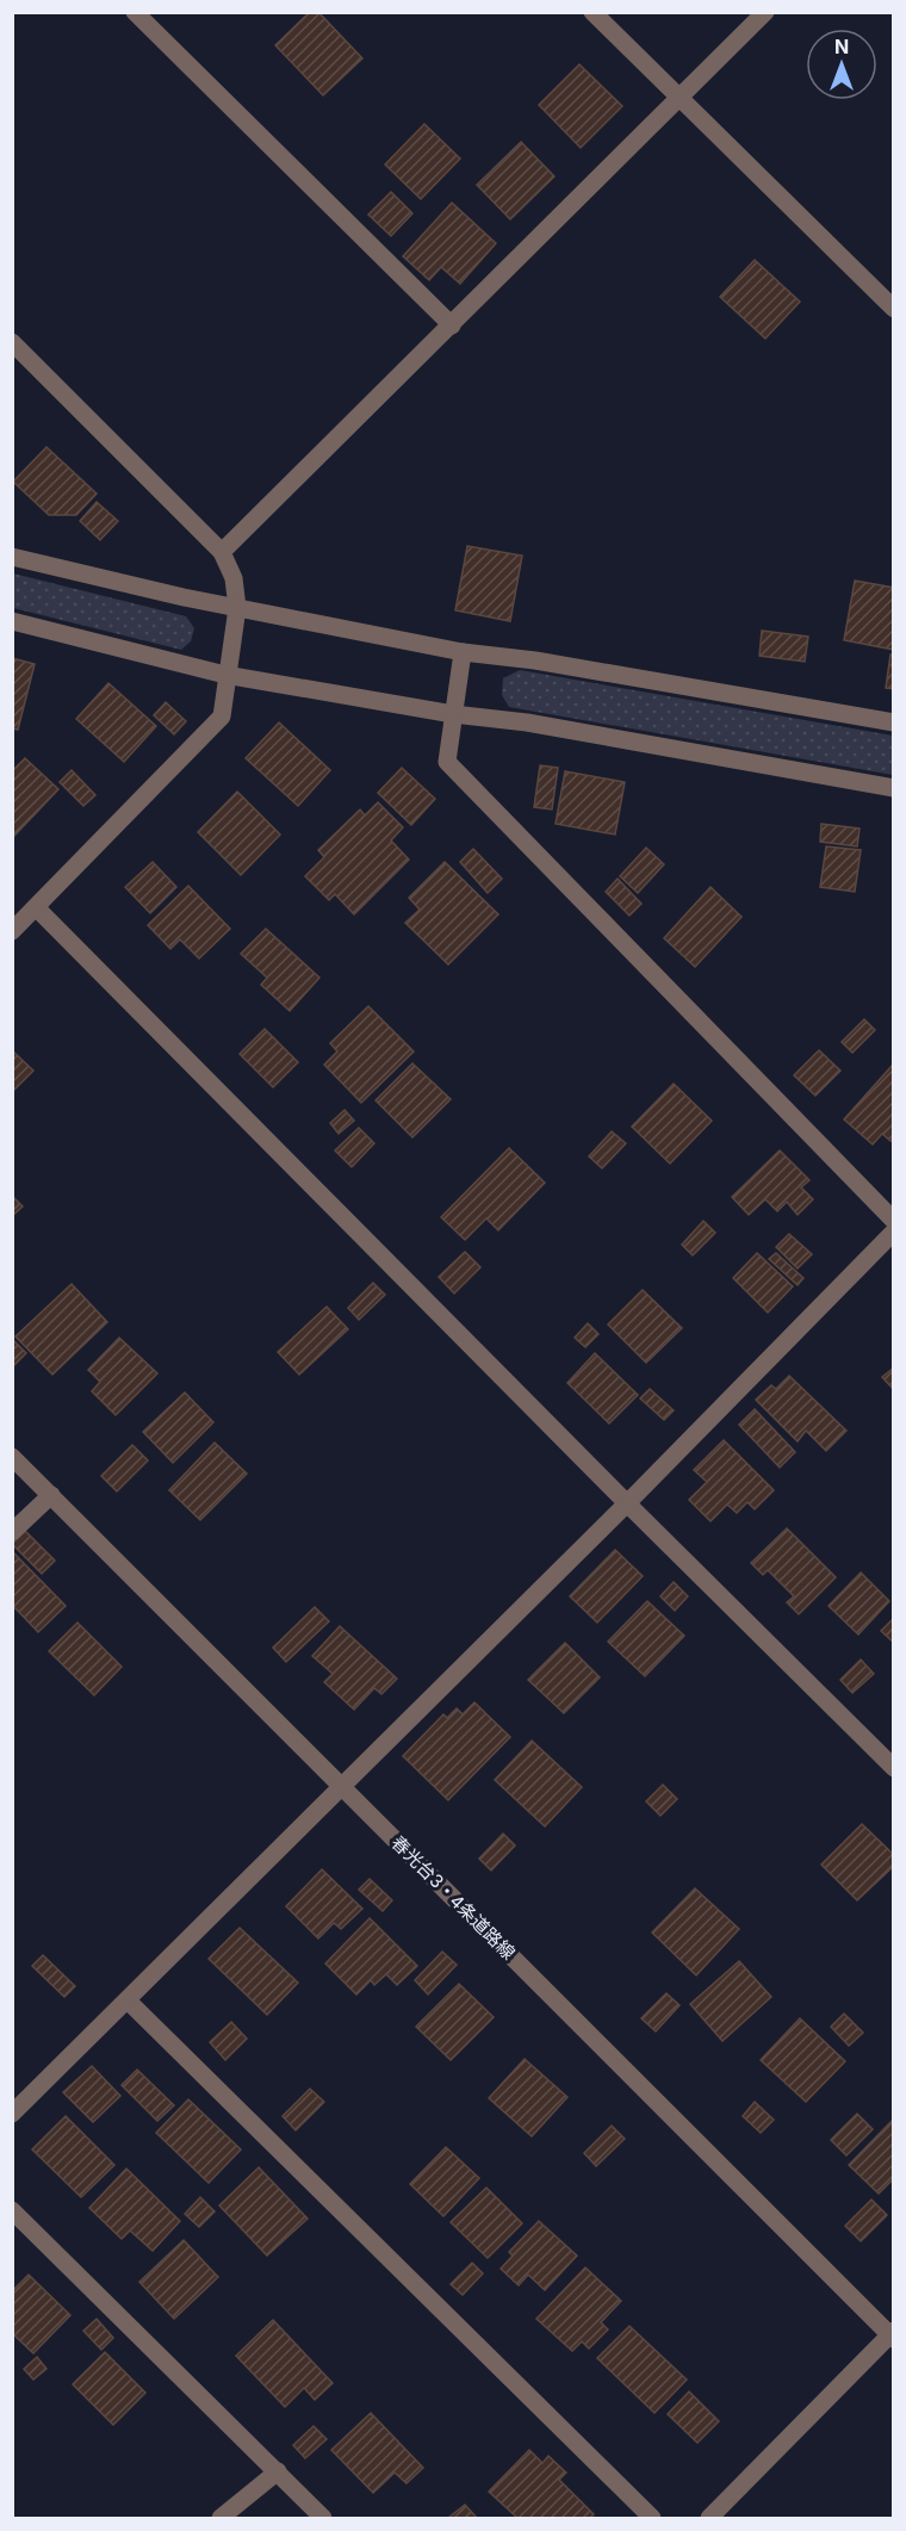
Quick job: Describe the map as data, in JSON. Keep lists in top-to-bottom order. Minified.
{"streets":{"street":["春光台3・4条道路線"]},"north":"top"}
